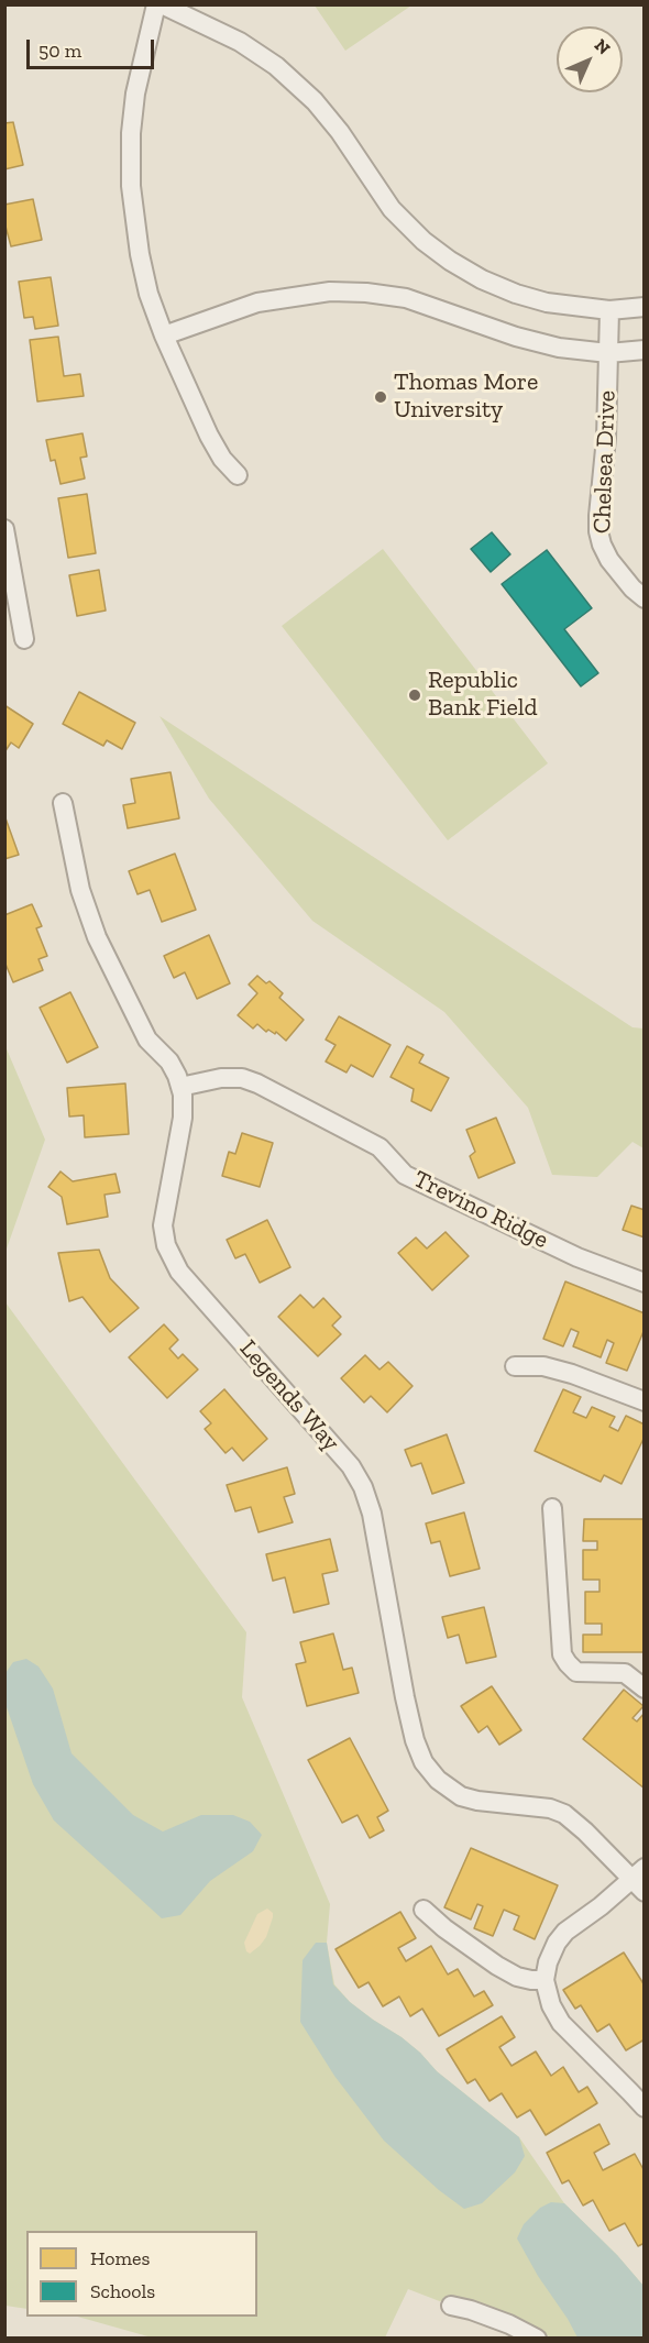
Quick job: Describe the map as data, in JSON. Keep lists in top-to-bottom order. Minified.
{"streets":{"street":["Chelsea Drive","Trevino Ridge","Legends Way"]},"crossings":[["Trevino Ridge","Legends Way"]],"places":["Thomas More University","Republic Bank Field"],"legend":["Homes","Schools"],"scale_bar":"50 m","north":"top right"}
